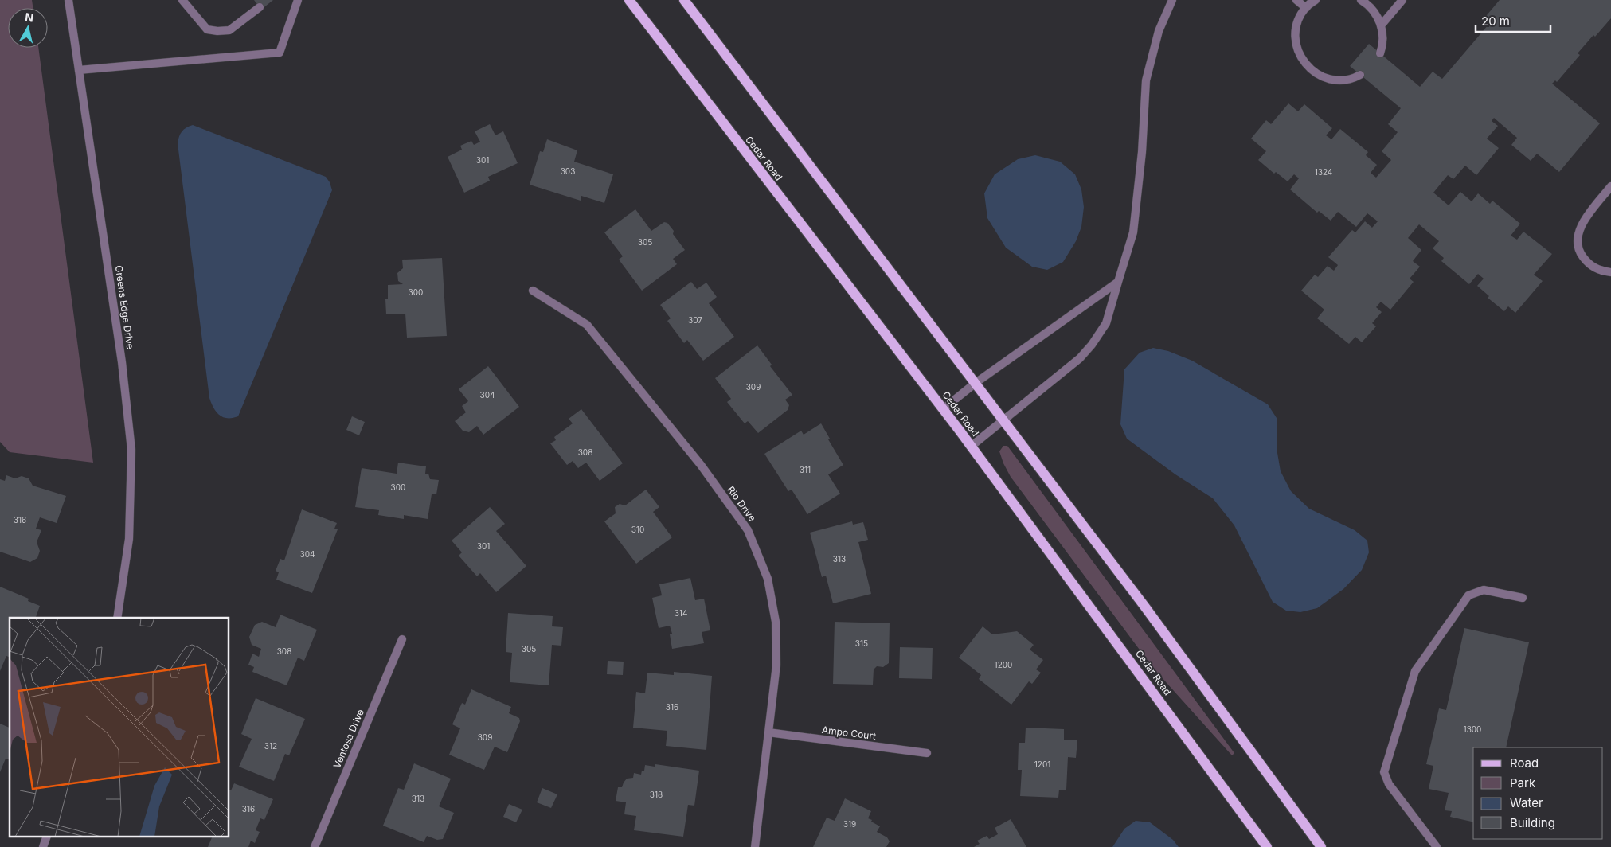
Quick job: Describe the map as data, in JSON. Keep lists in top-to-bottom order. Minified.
{"streets":{"main road":["Cedar Road"],"street":["Greens Edge Drive","Rio Drive","Ampo Court","Ventosa Drive"]},"crossings":[["Rio Drive","Ampo Court"]],"house_numbers":["301","303","1324","305","300","307","309","304","308","311","300","316","310","301","304","313","314","315","305","308","1200","316","1300","309","312","1201","318","313","316","319"],"legend":["Road","Park","Water","Building"],"scale_bar":"20 m","north":"top"}
